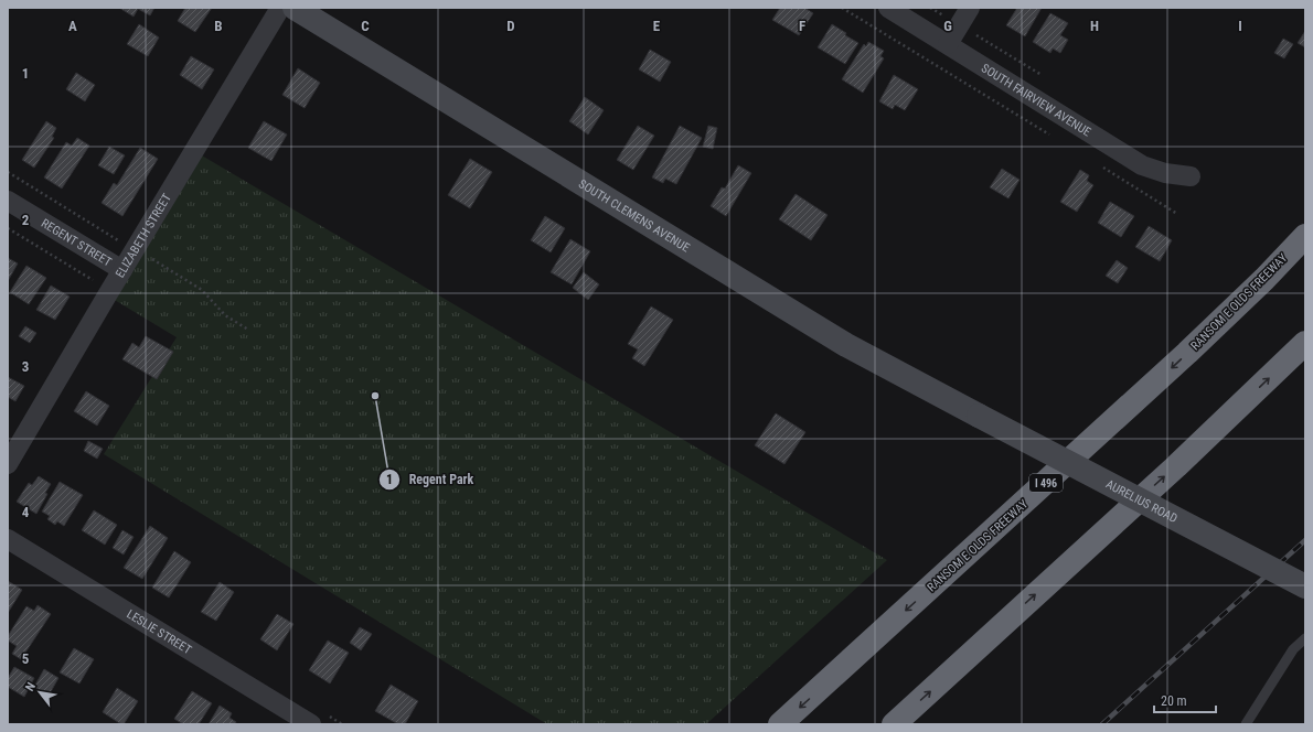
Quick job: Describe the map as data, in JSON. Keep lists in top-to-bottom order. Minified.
{"streets":{"highway":["RANSOM E OLDS FREEWAY","I 496"],"street":["SOUTH FAIRVIEW AVENUE","SOUTH CLEMENS AVENUE","ELIZABETH STREET","REGENT STREET","AURELIUS ROAD","LESLIE STREET"]},"crossings":[["SOUTH CLEMENS AVENUE","AURELIUS ROAD"],["ELIZABETH STREET","REGENT STREET"]],"places":["Regent Park"],"scale_bar":"20 m","north":"top left","grid":{"columns":["A","B","C","D","E","F","G","H","I"],"rows":["1","2","3","4","5"]}}
